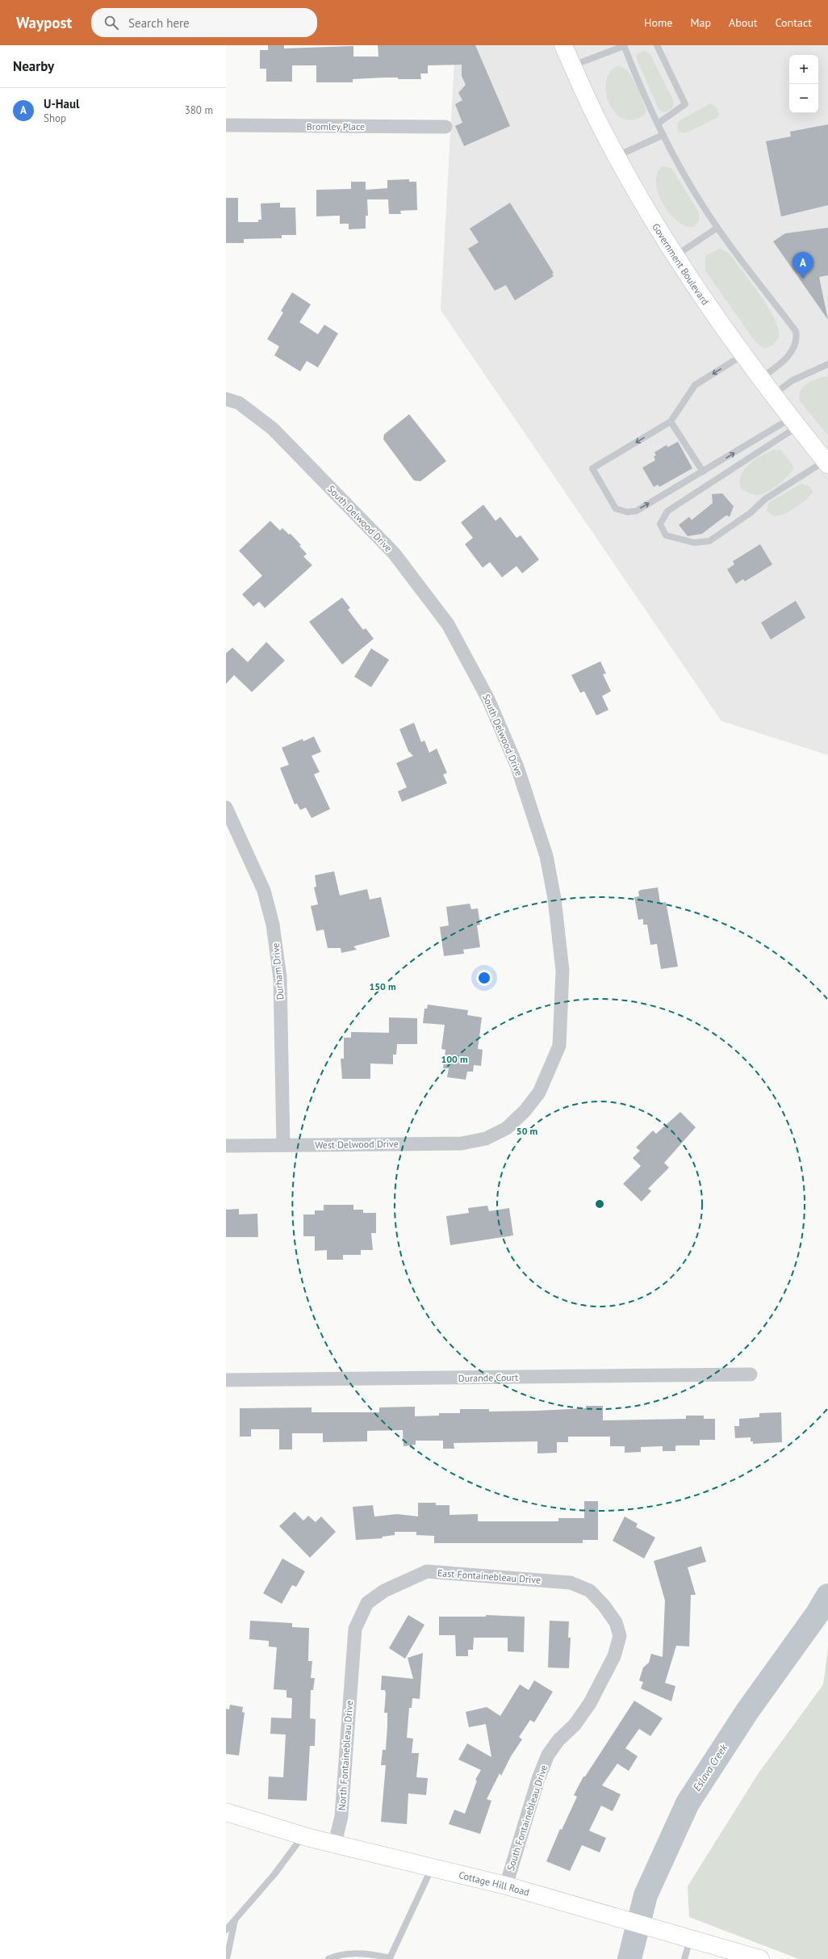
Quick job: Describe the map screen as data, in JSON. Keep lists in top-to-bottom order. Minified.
{"streets":{"street":["Bromley Place","Government Boulevard","South Delwood Drive","Durham Drive","West Delwood Drive","Durande Court","East Fontainebleau Drive","North Fontainebleau Drive","South Fontainebleau Drive","Cottage Hill Road"]},"crossings":[["South Delwood Drive","West Delwood Drive"],["Durham Drive","West Delwood Drive"],["East Fontainebleau Drive","North Fontainebleau Drive"],["East Fontainebleau Drive","South Fontainebleau Drive"],["North Fontainebleau Drive","Cottage Hill Road"],["South Fontainebleau Drive","Cottage Hill Road"]],"water":["Eslava Creek"],"page":{"header":"Waypost","search":"Search here","nav":["Home","Map","About","Contact"],"heading":"Nearby","map_buttons":["+","−"],"list":[{"mark":"A","name":"U-Haul","note":"Shop","value":"380 m"}],"pins":"A"},"rings":["150 m","100 m","50 m"]}
